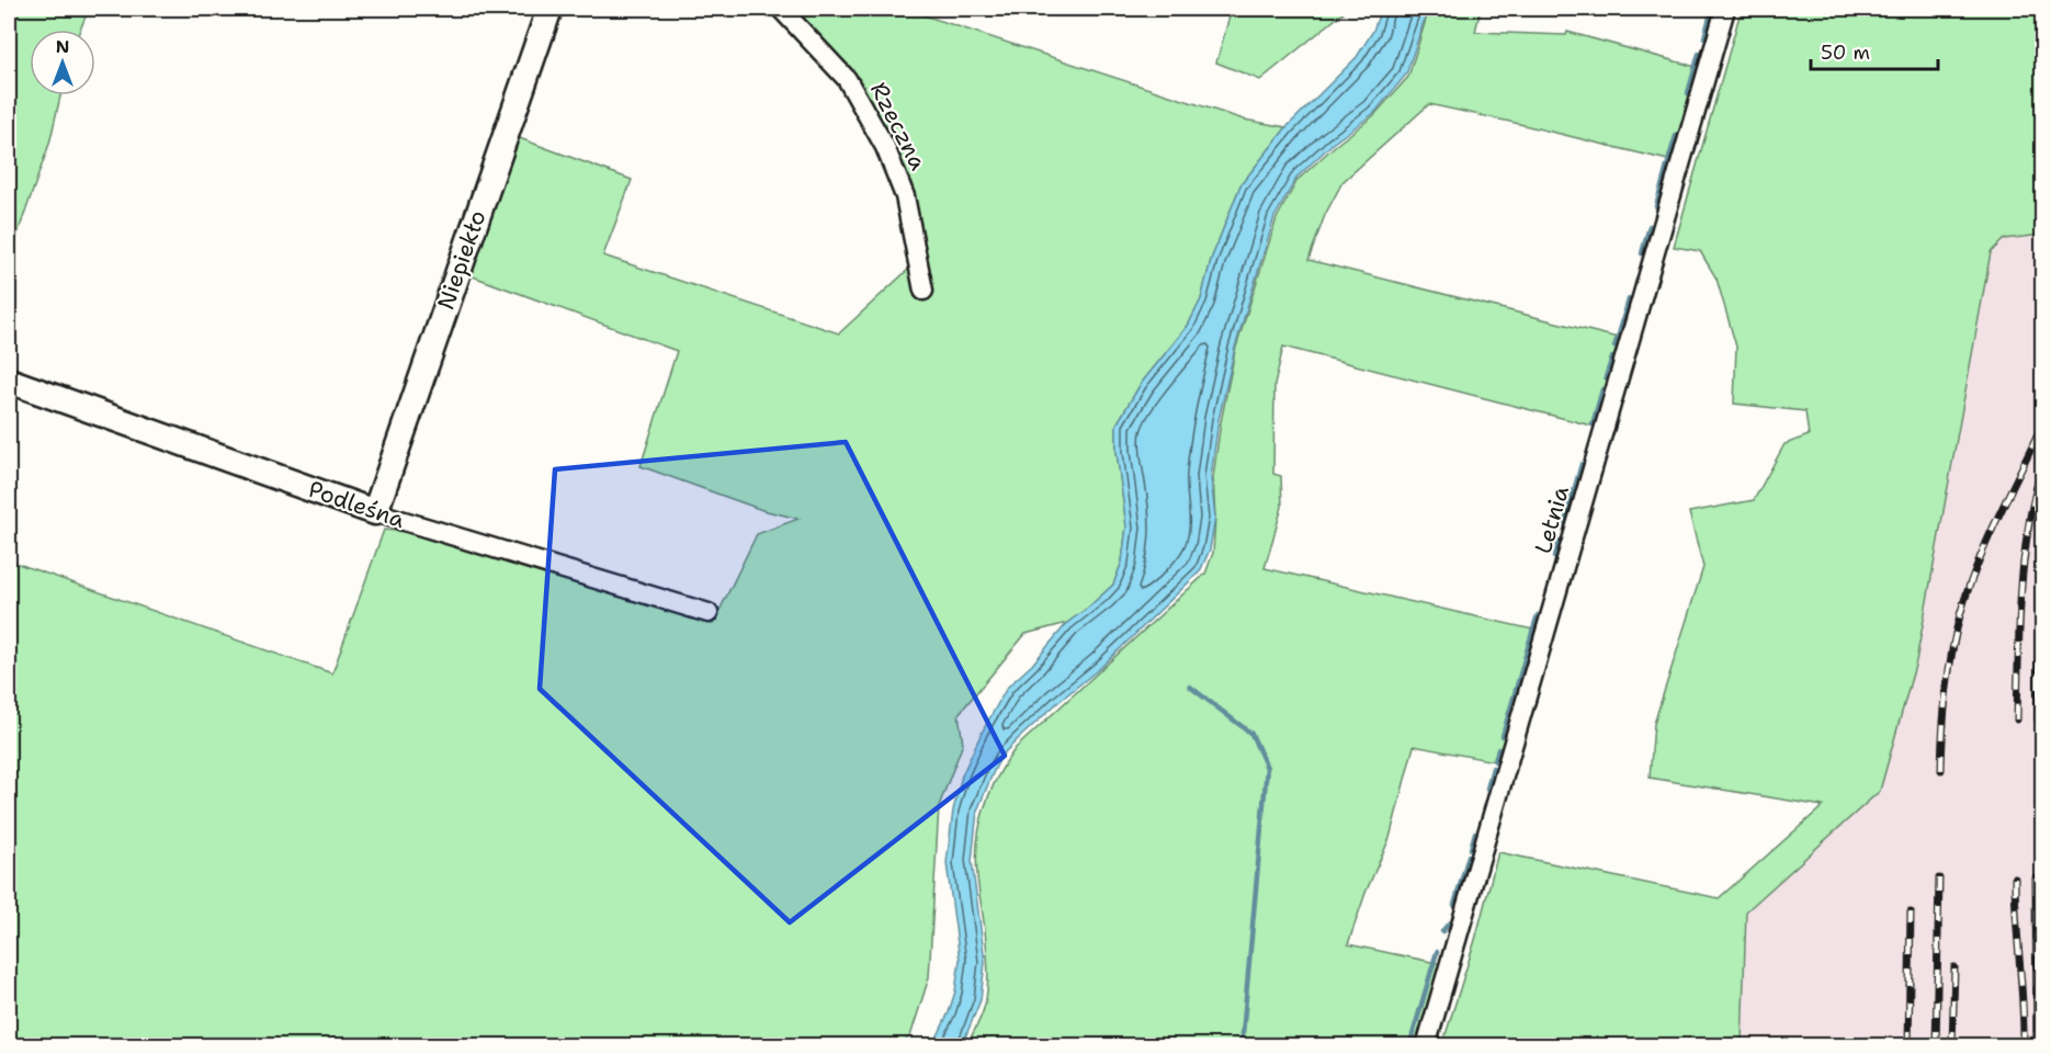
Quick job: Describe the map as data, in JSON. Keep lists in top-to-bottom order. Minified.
{"streets":{"street":["Rzeczna","Niepiekło","Podleśna","Letnia"]},"crossings":[["Niepiekło","Podleśna"]],"scale_bar":"50 m","north":"top"}
